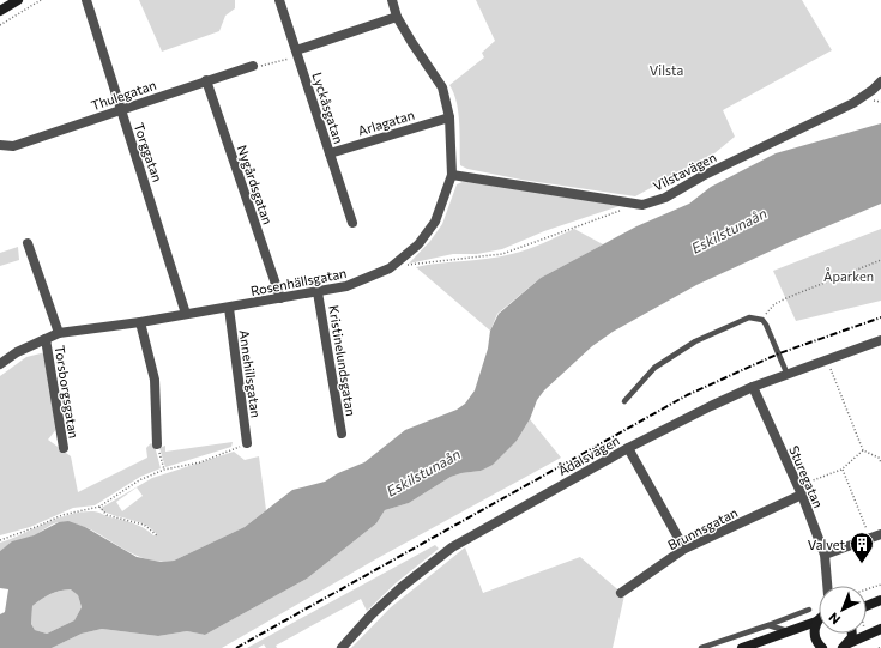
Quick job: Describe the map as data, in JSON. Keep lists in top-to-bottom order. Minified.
{"streets":{"street":["Thulegatan","Lyckåsgatan","Arlagatan","Torggatan","Vilstavägen","Nygårdsgatan","Rosenhällsgatan","Kristinelundsgatan","Annehillsgatan","Torsborgsgatan","Ådalsvägen","Sturegatan","Brunnsgatan"]},"crossings":[["Thulegatan","Torggatan"],["Thulegatan","Nygårdsgatan"],["Lyckåsgatan","Arlagatan"],["Arlagatan","Rosenhällsgatan"],["Torggatan","Rosenhällsgatan"],["Vilstavägen","Rosenhällsgatan"],["Nygårdsgatan","Rosenhällsgatan"],["Rosenhällsgatan","Kristinelundsgatan"],["Rosenhällsgatan","Annehillsgatan"],["Rosenhällsgatan","Torsborgsgatan"],["Ådalsvägen","Sturegatan"],["Sturegatan","Brunnsgatan"]],"water":["Eskilstunaån"],"parks":["Vilsta","Åparken"],"places":{"building":["Valvet"]},"north":"bottom left"}
